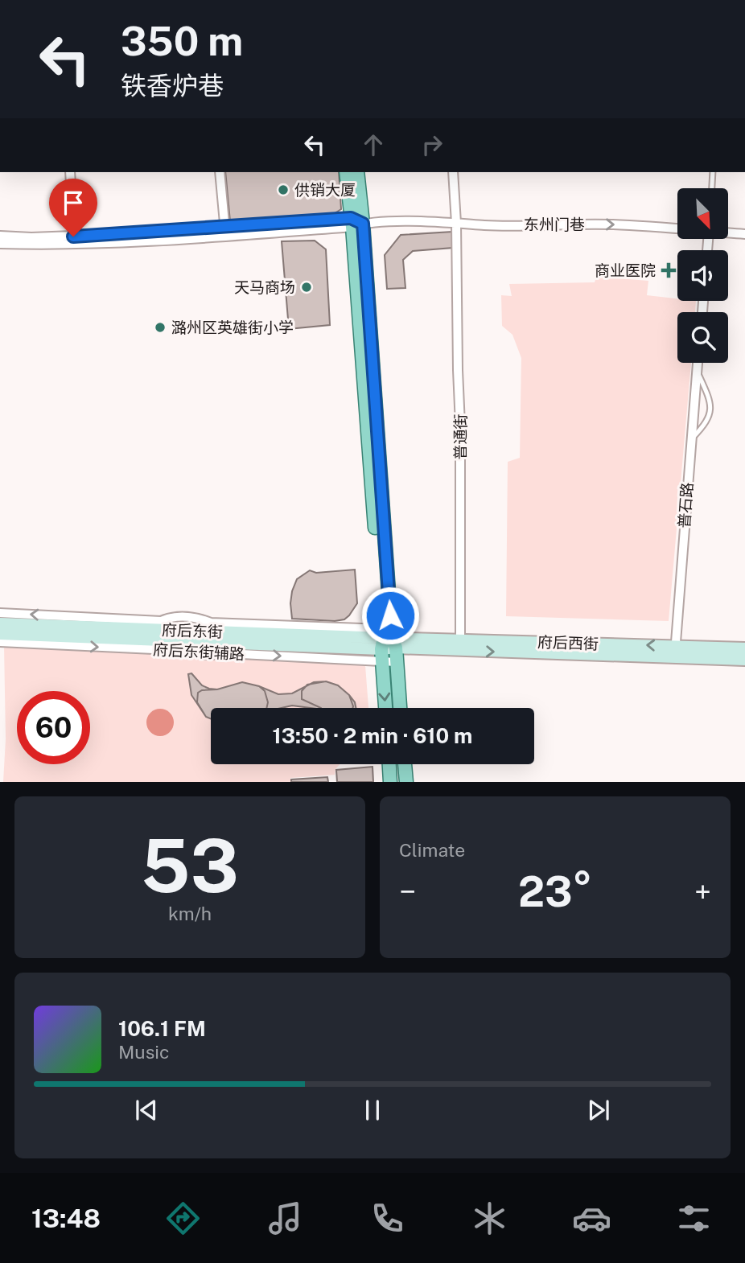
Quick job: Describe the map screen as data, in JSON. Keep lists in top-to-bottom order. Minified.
{"streets":{"main road":["府后东街","府后西街"],"street":["东州门巷","普通街","普石路","府后东街辅路"]},"crossings":[["东州门巷","普通街"],["普通街","府后西街"],["普石路","府后西街"],["府后东街","府后西街"],["府后东街","府后东街辅路"],["府后西街","府后东街辅路"]],"one_way":["东州门巷"],"places":{"other":["供销大厦","天马商场","潞州区英雄街小学"],"health":["商业医院"]},"north":"bottom right","page":{"turn":["350 m","铁香炉巷"],"limit":"60","trip":"13:50 · 2 min · 610 m","tile":[["53","km/h"],"Climate"],"heat":["−","23°","+"],"song":["106.1 FM","Music"],"tabs":"13:48"}}
